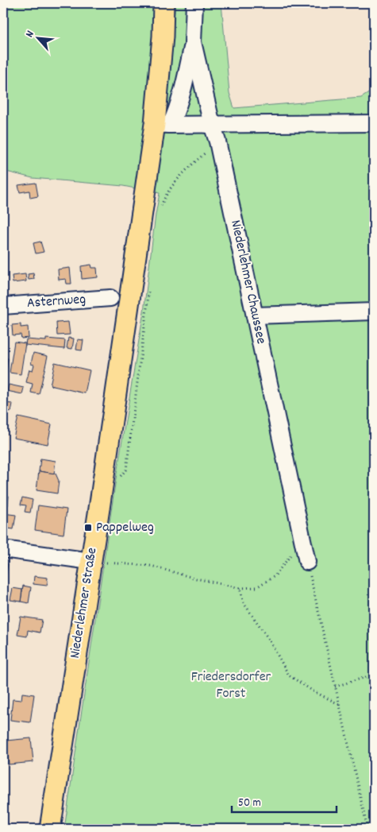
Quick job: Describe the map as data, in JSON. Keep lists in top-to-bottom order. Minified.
{"streets":{"main road":["Niederlehmer Straße"],"street":["Niederlehmer Chaussee","Asternweg"]},"parks":["Friedersdorfer Forst"],"places":{"transit":["Pappelweg"]},"scale_bar":"50 m","north":"top left"}
